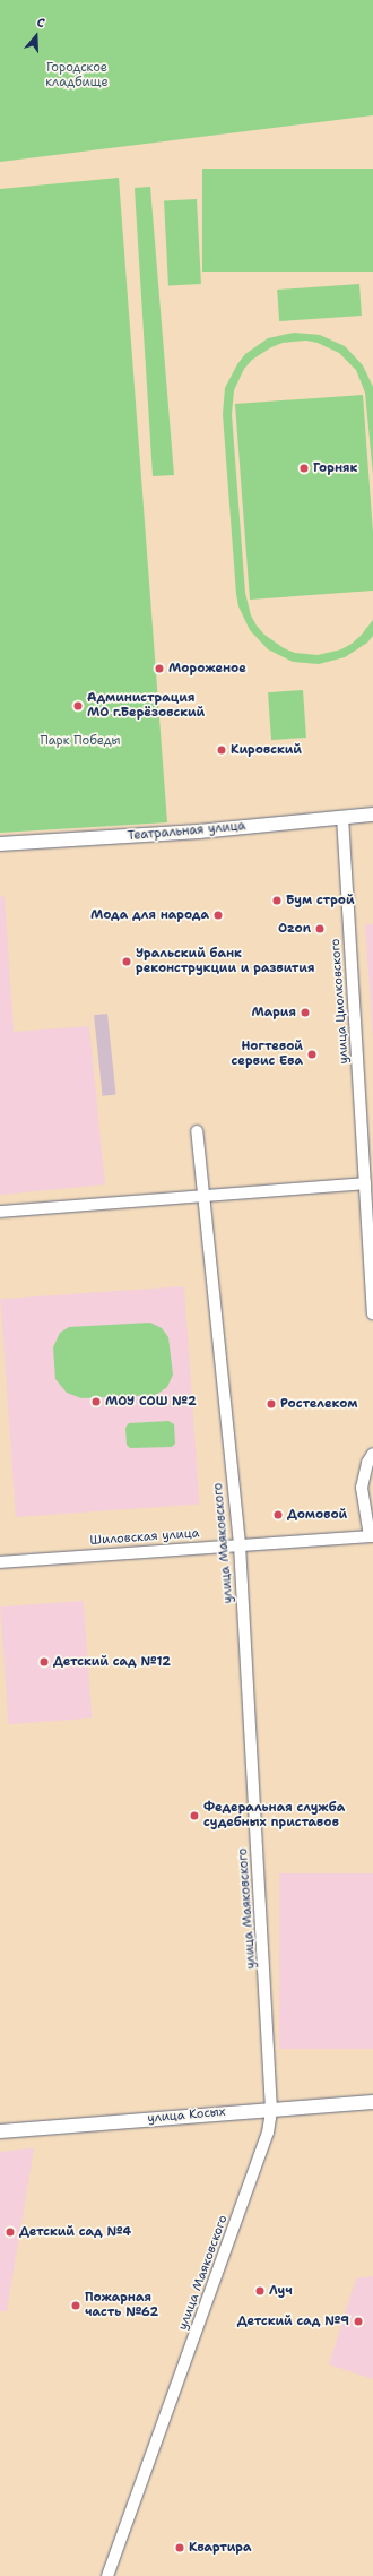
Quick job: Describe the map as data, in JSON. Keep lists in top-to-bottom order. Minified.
{"streets":{"street":["Театральная улица","улица Циолковского","Шиловская улица","улица Маяковского","улица Косых"]},"crossings":[["Театральная улица","улица Циолковского"],["Шиловская улица","улица Маяковского"],["улица Маяковского","улица Косых"]],"parks":["Городское кладбище","Парк Победы"],"places":["Горняк","Мороженое","Администрация МО г.Берёзовский","Кировский","Бум строй","Мода для народа","Ozon","Уральский банк реконструкции и развития","Мария","Ногтевой сервис Ева","МОУ СОШ №2","Ростелеком","Домовой","Детский сад №12","Федеральная служба судебных приставов","Детский сад №4","Луч","Пожарная часть №62","Детский сад №9","Квартира"],"north":"top"}
